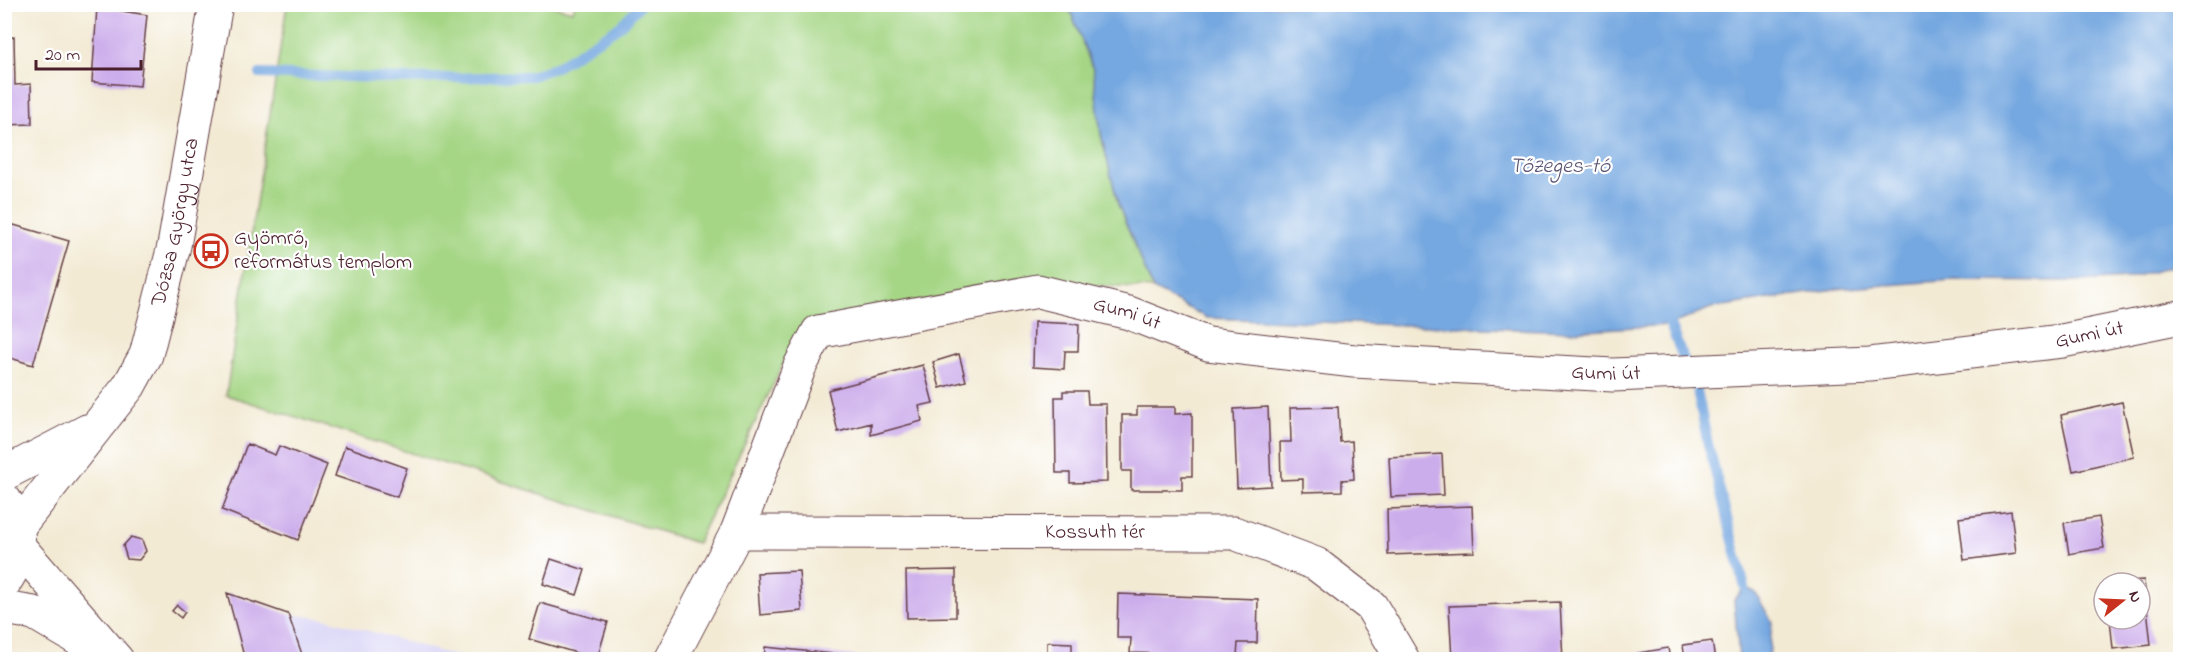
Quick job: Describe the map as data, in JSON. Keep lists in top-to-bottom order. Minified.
{"streets":{"street":["Dózsa György utca","Gumi út","Kossuth tér"]},"crossings":[["Gumi út","Kossuth tér"]],"water":["Tőzeges-tó"],"places":{"bus stop":["Gyömrő, református templom"]},"scale_bar":"20 m","north":"right"}
